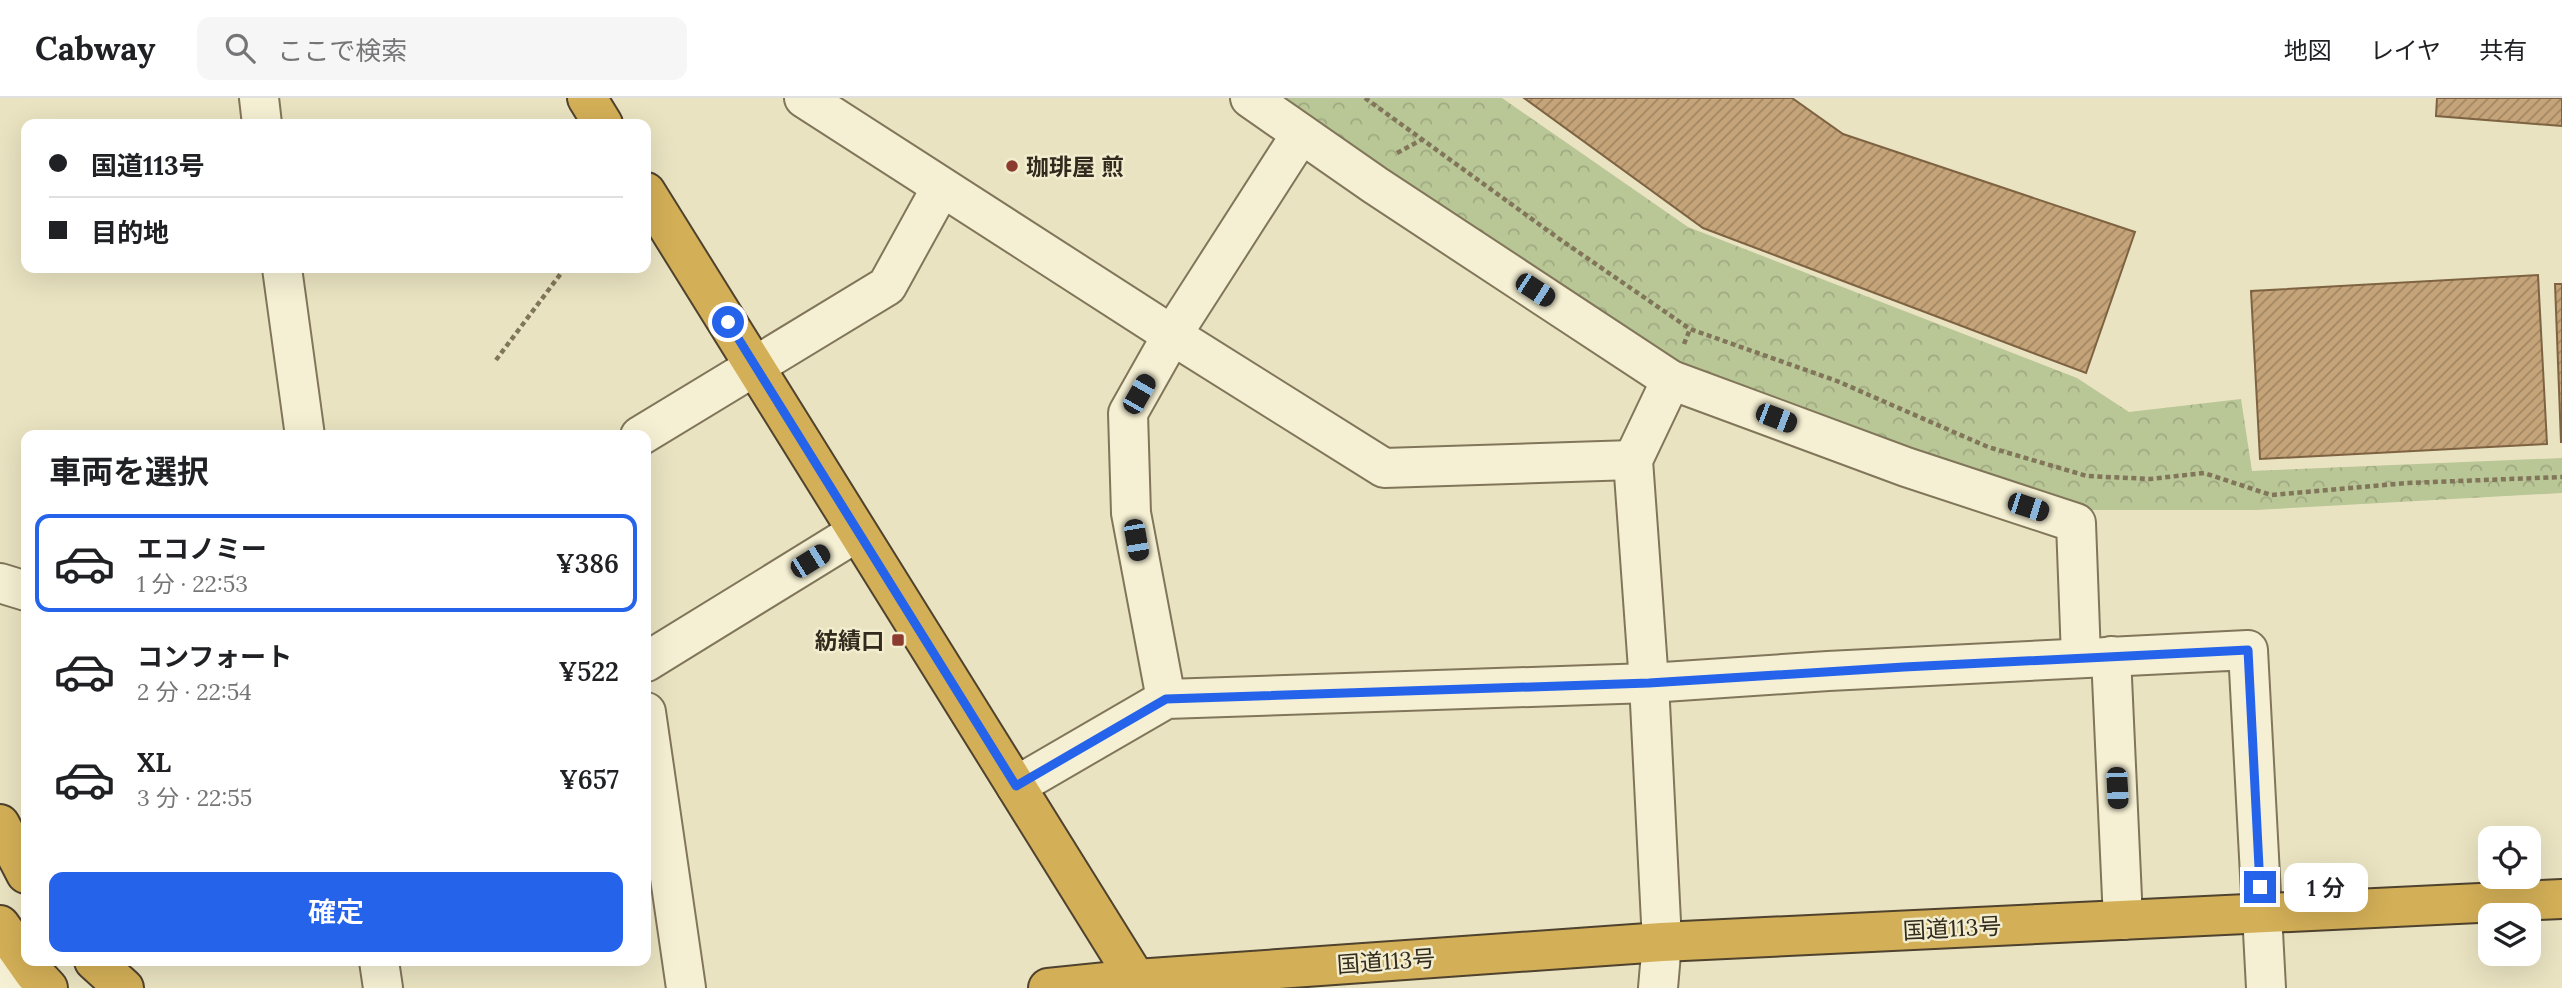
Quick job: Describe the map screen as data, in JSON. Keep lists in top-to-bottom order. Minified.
{"streets":{"highway":["国道113号"]},"places":{"other":["珈琲屋 煎"],"transit":["紡績口"]},"page":{"header":"Cabway","search":"ここで検索","nav":["地図","レイヤ","共有"],"banner":["国道113号","目的地"],"heading":"車両を選択","list":[{"name":"エコノミー","note":"1 分 · 22:53","value":"¥386"},{"name":"コンフォート","note":"2 分 · 22:54","value":"¥522"},{"name":"XL","note":"3 分 · 22:55","value":"¥657"}],"buttons":"確定","bubble":"1 分"}}
